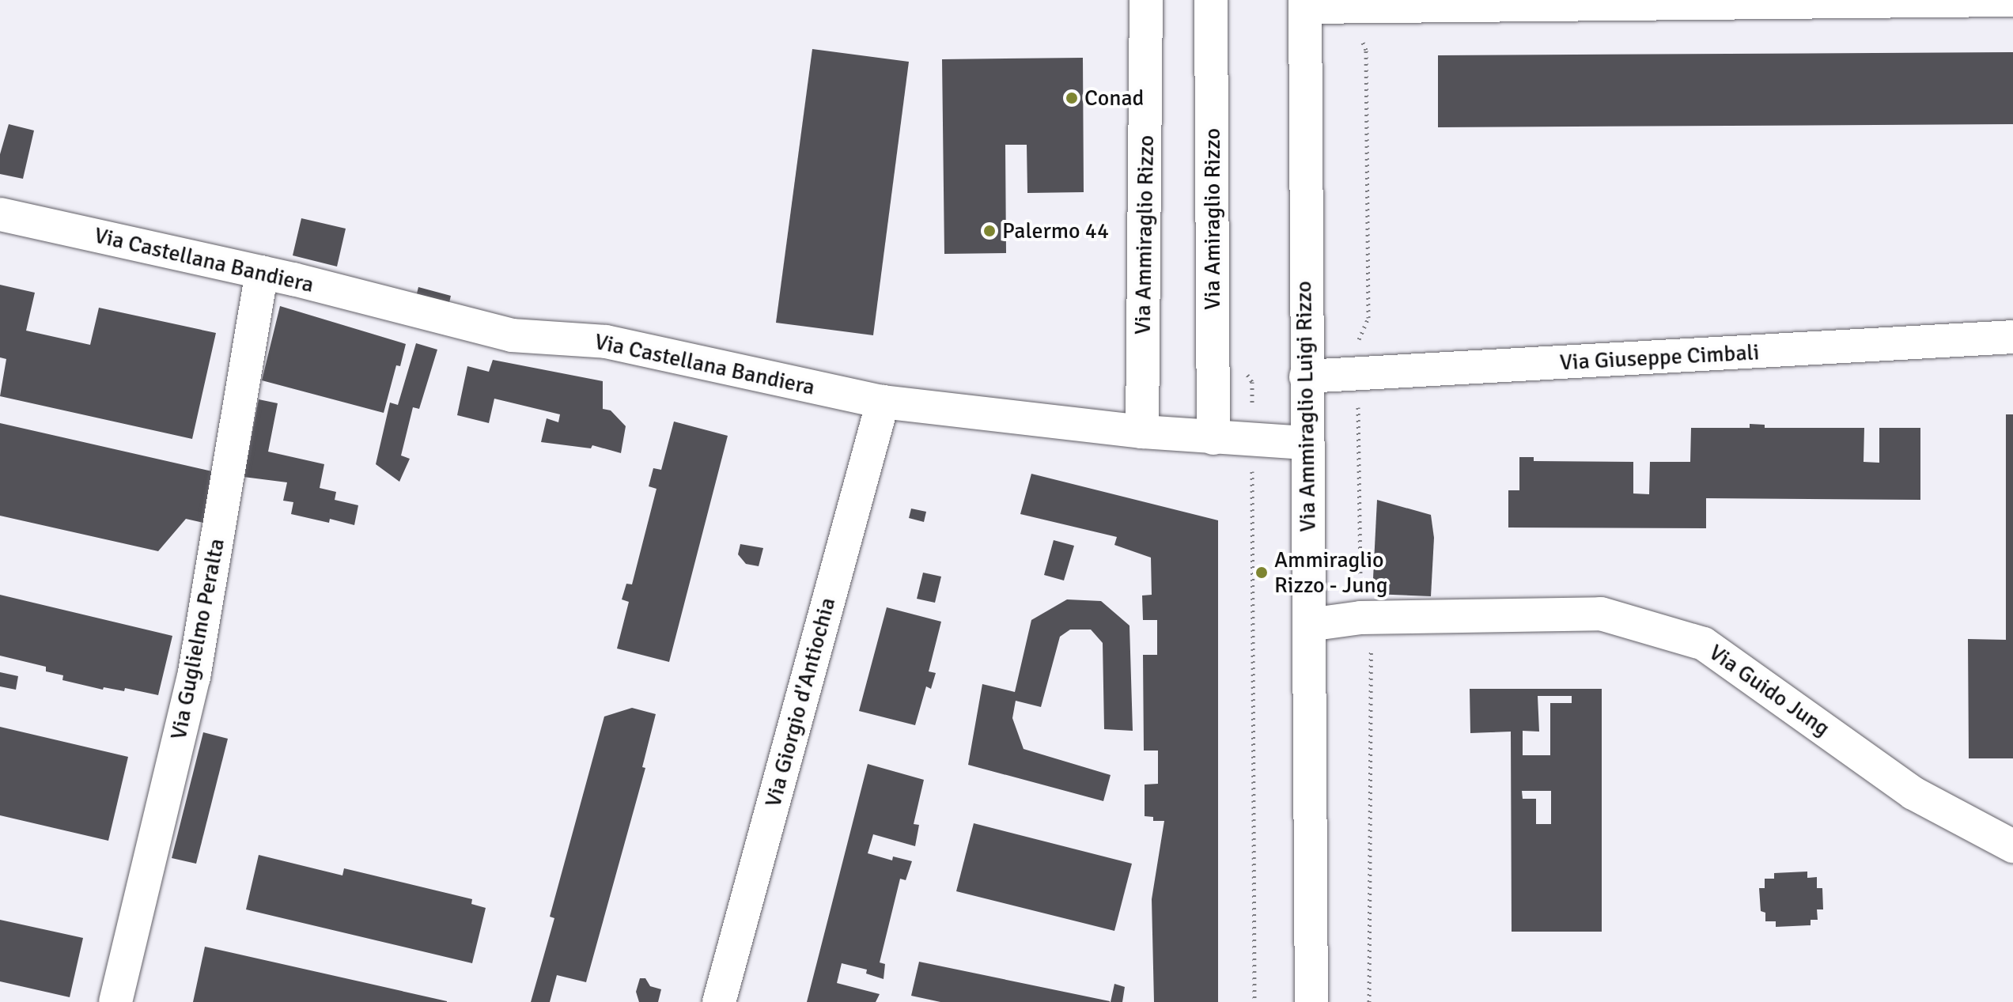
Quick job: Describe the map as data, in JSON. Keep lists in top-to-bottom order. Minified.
{"streets":{"street":["Via Amiraglio Rizzo","Via Ammiraglio Rizzo","Via Castellana Bandiera","Via Giuseppe Cimbali","Via Ammiraglio Luigi Rizzo","Via Guglielmo Peralta","Via Guido Jung","Via Giorgio d'Antiochia"]},"crossings":[["Via Amiraglio Rizzo","Via Castellana Bandiera"],["Via Ammiraglio Rizzo","Via Castellana Bandiera"],["Via Castellana Bandiera","Via Ammiraglio Luigi Rizzo"],["Via Castellana Bandiera","Via Guglielmo Peralta"],["Via Castellana Bandiera","Via Giorgio d'Antiochia"],["Via Giuseppe Cimbali","Via Ammiraglio Luigi Rizzo"],["Via Ammiraglio Luigi Rizzo","Via Guido Jung"]],"places":["Conad","Palermo 44","Ammiraglio Rizzo - Jung"]}
